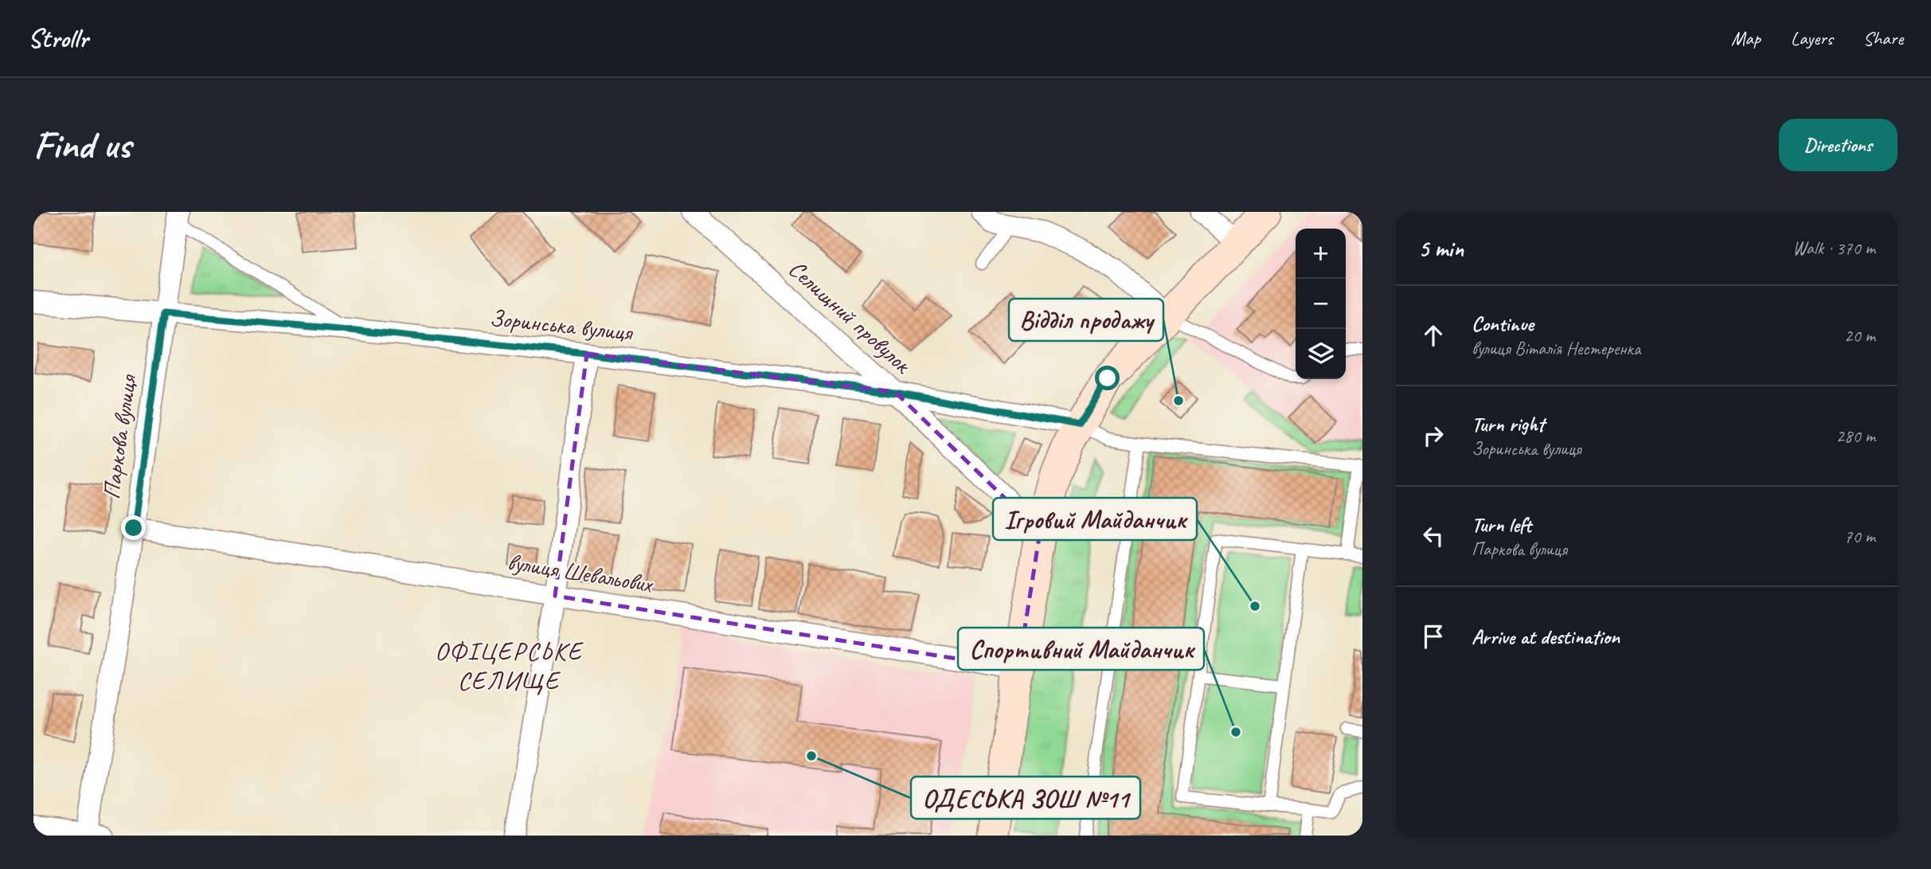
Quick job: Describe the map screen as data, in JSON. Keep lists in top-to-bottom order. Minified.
{"streets":{"street":["Селищний провулок","Зоринська вулиця","Паркова вулиця","вулиця Шевальових"]},"crossings":[["Селищний провулок","Зоринська вулиця"],["Зоринська вулиця","Паркова вулиця"],["Паркова вулиця","вулиця Шевальових"]],"districts":["ОФІЦЕРСЬКЕ СЕЛИЩЕ"],"places":["Відділ продажу","Ігровий Майданчик","Спортивний Майданчик","ОДЕСЬКА ЗОШ №11"],"page":{"header":"Strollr","nav":["Map","Layers","Share"],"buttons":"Directions","title":"Find us","heading":["5 min","Walk · 370 m"],"map_buttons":["+","−"],"list":[["Continue","вулиця Віталія Нестеренка","20 m"],["Turn right","Зоринська вулиця","280 m"],["Turn left","Паркова вулиця","70 m"],"Arrive at destination"]}}
